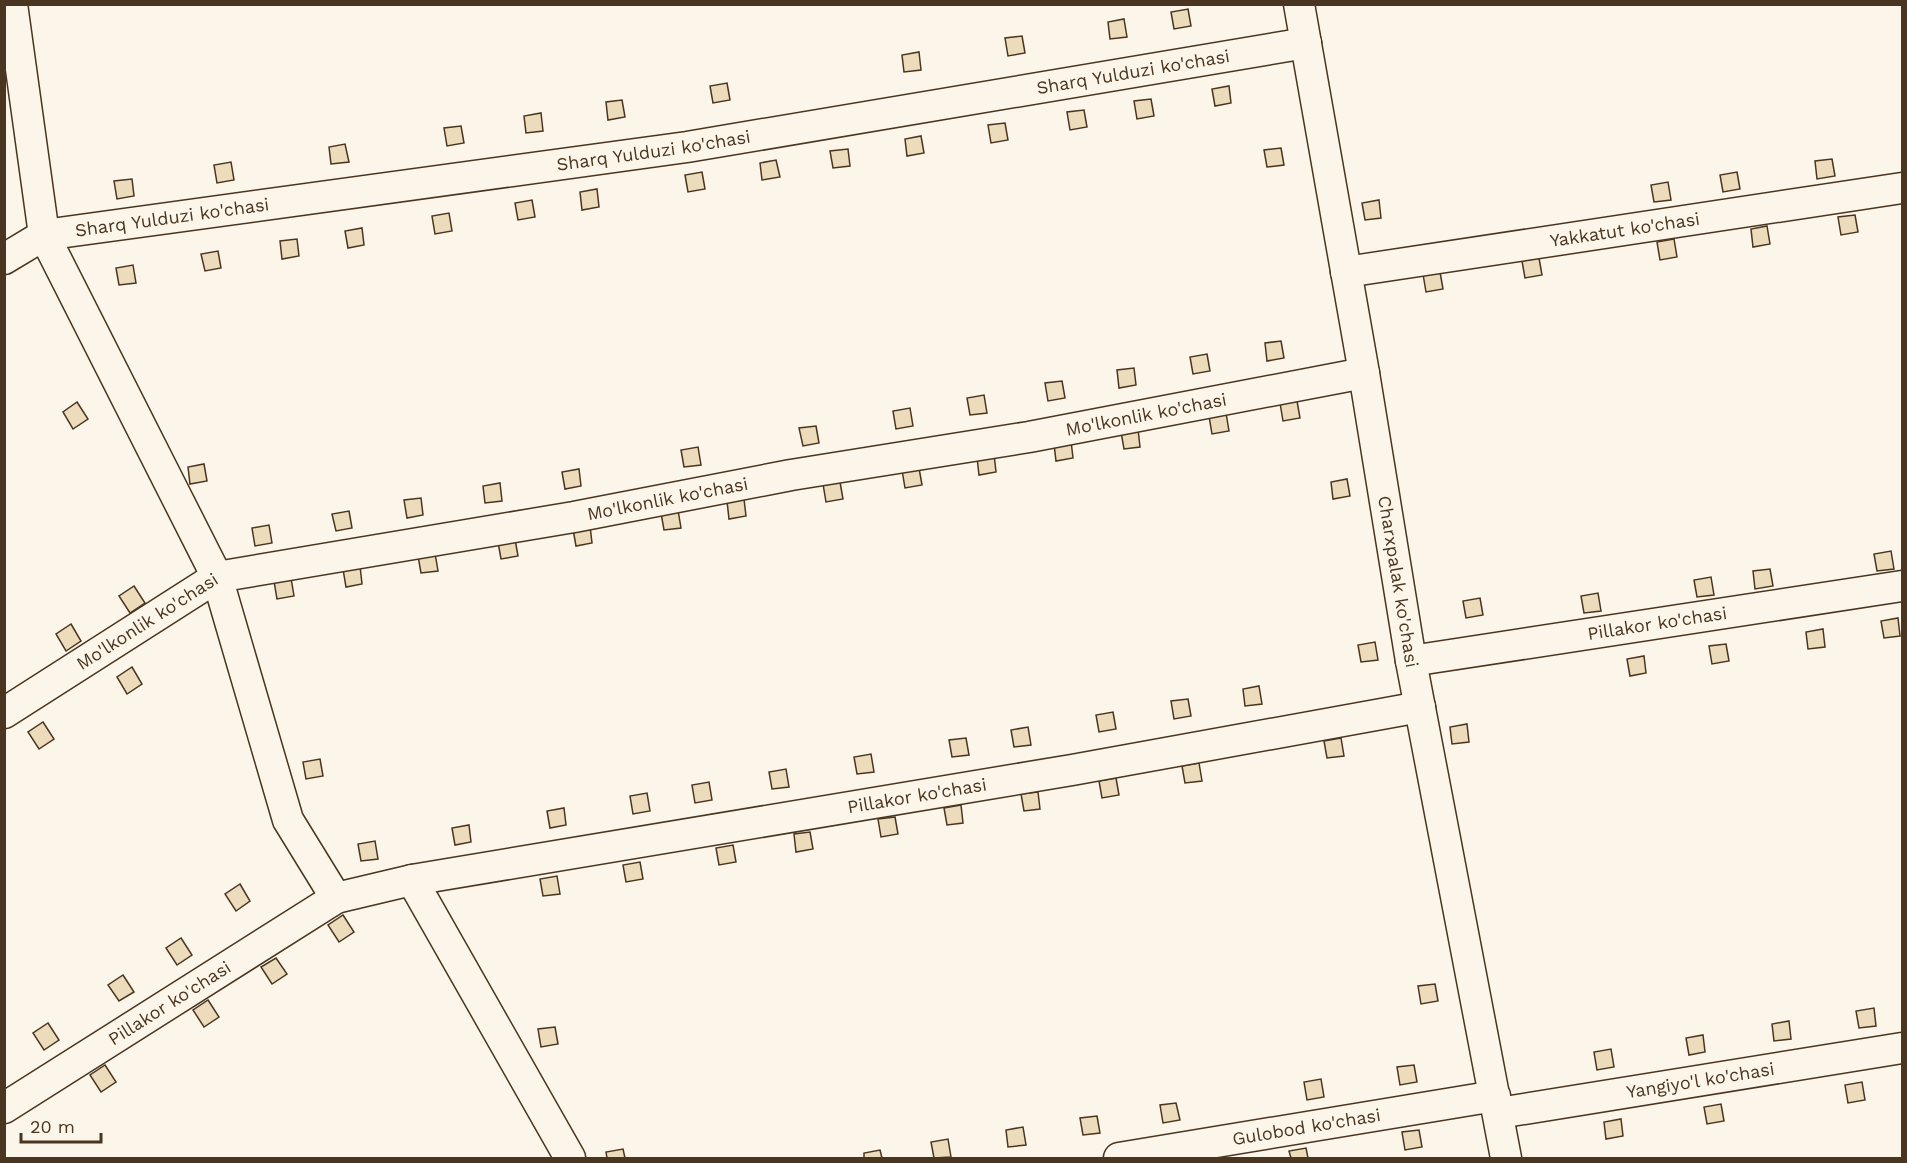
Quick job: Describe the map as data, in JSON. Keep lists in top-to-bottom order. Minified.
{"streets":{"street":["Sharq Yulduzi ko'chasi","Yakkatut ko'chasi","Mo'lkonlik ko'chasi","Charxpalak ko'chasi","Pillakor ko'chasi","Yangiyo'l ko'chasi","Gulobod ko'chasi"]},"crossings":[["Sharq Yulduzi ko'chasi","Charxpalak ko'chasi"],["Yakkatut ko'chasi","Charxpalak ko'chasi"],["Mo'lkonlik ko'chasi","Charxpalak ko'chasi"],["Charxpalak ko'chasi","Pillakor ko'chasi"],["Charxpalak ko'chasi","Yangiyo'l ko'chasi"],["Charxpalak ko'chasi","Gulobod ko'chasi"],["Yangiyo'l ko'chasi","Gulobod ko'chasi"]],"scale_bar":"20 m"}
